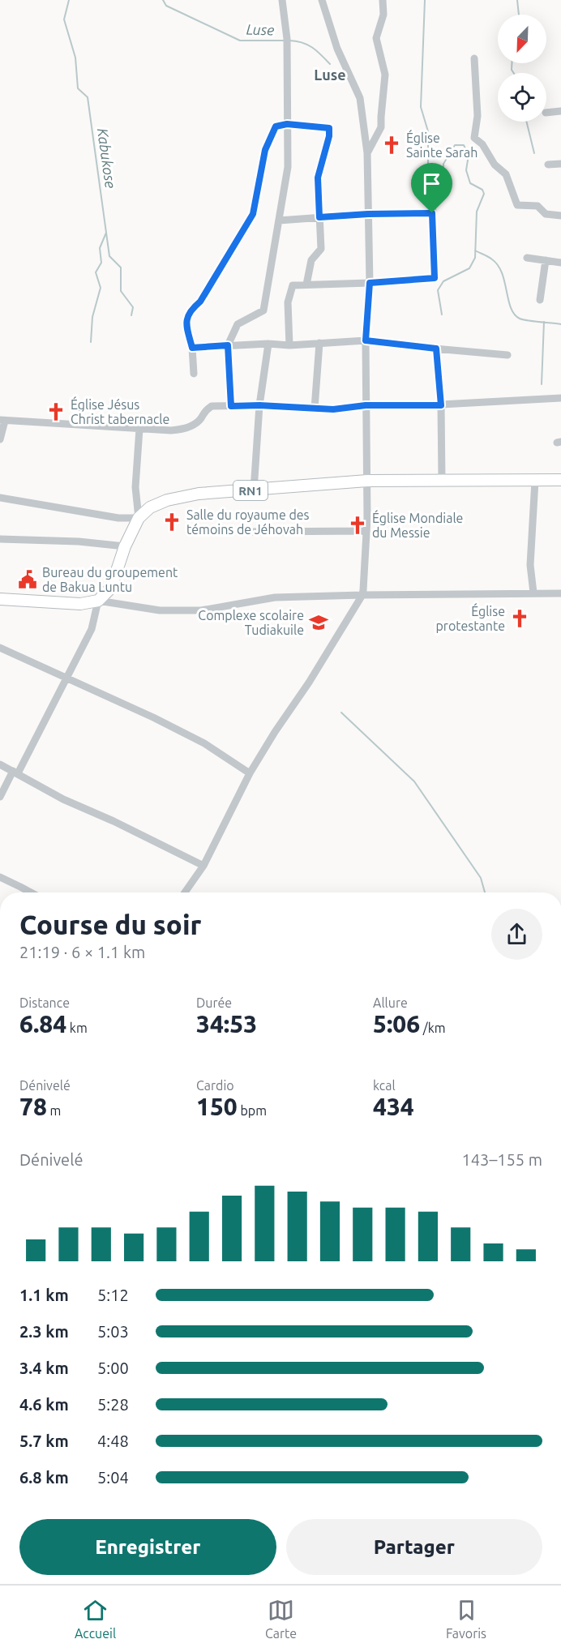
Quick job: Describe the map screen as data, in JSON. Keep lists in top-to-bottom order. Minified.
{"streets":{"highway":["RN1"]},"districts":["Luse"],"water":["Luse","Kabukose"],"places":{"church":["Église Sainte Sarah","Église Jésus Christ tabernacle","Salle du royaume des témoins de Jéhovah","Église Mondiale du Messie","Église protestante"],"public building":["Bureau du groupement de Bakua Luntu"],"school or university":["Complexe scolaire Tudiakuile"]},"north":"bottom left","page":{"heading":["Course du soir","21:19 · 6 × 1.1 km"],"stats":[["Distance","6.84 km"],["Durée","34:53"],["Allure","5:06 /km"],["Dénivelé","78 m"],["Cardio","150 bpm"],["kcal","434"]],"chart":["Dénivelé","143–155 m"],"list":[{"name":"1.1 km","note":"5:12"},{"name":"2.3 km","note":"5:03"},{"name":"3.4 km","note":"5:00"},{"name":"4.6 km","note":"5:28"},{"name":"5.7 km","note":"4:48"},{"name":"6.8 km","note":"5:04"}],"buttons":["Enregistrer","Partager"],"tabs":["Accueil","Carte","Favoris"]}}
